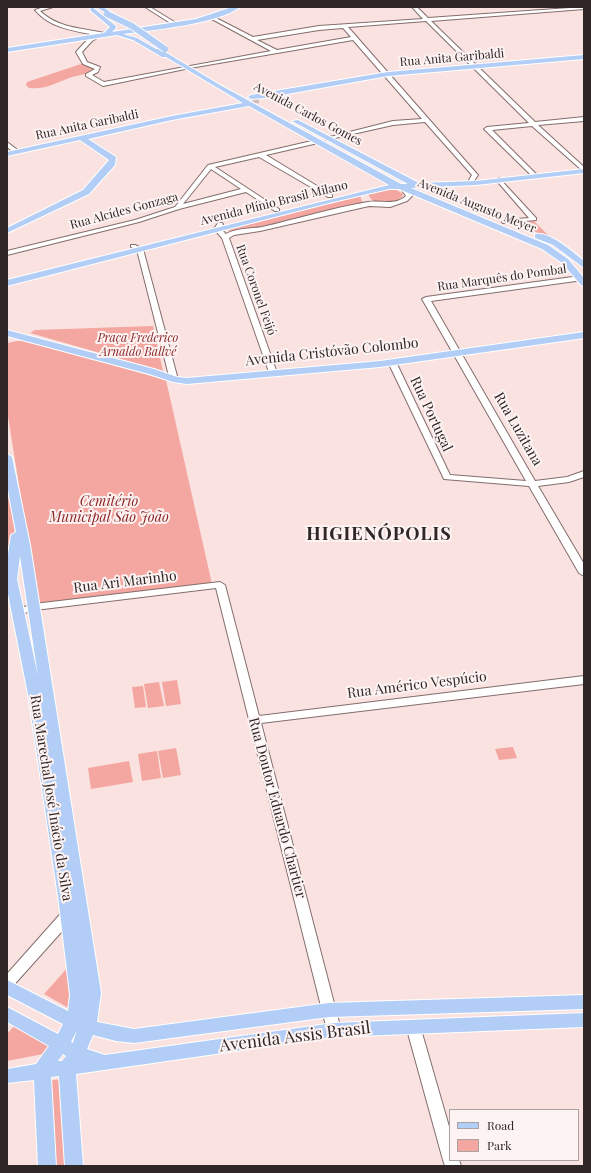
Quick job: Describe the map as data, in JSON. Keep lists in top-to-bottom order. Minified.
{"streets":{"main road":["Rua Anita Garibaldi","Avenida Carlos Gomes","Avenida Plínio Brasil Milano","Avenida Augusto Meyer","Avenida Cristóvão Colombo","Rua Marechal José Inácio da Silva","Avenida Assis Brasil"],"street":["Rua Alcídes Gonzaga","Rua Marquês do Pombal","Rua Coronel Feijó","Rua Portugal","Rua Luzitana","Rua Ari Marinho","Rua Américo Vespúcio","Rua Doutor Eduardo Chartier"]},"crossings":[["Rua Anita Garibaldi","Avenida Carlos Gomes"],["Avenida Carlos Gomes","Avenida Plínio Brasil Milano"],["Avenida Carlos Gomes","Avenida Augusto Meyer"],["Avenida Plínio Brasil Milano","Avenida Augusto Meyer"],["Avenida Plínio Brasil Milano","Rua Coronel Feijó"],["Avenida Augusto Meyer","Rua Marquês do Pombal"],["Rua Marquês do Pombal","Rua Luzitana"],["Rua Coronel Feijó","Avenida Cristóvão Colombo"],["Avenida Cristóvão Colombo","Rua Portugal"],["Avenida Cristóvão Colombo","Rua Luzitana"],["Rua Portugal","Rua Luzitana"],["Rua Ari Marinho","Rua Marechal José Inácio da Silva"],["Rua Ari Marinho","Rua Doutor Eduardo Chartier"],["Rua Américo Vespúcio","Rua Doutor Eduardo Chartier"],["Rua Marechal José Inácio da Silva","Avenida Assis Brasil"],["Rua Doutor Eduardo Chartier","Avenida Assis Brasil"]],"districts":["HIGIENÓPOLIS"],"parks":["Praça Frederico Arnaldo Ballvé","Cemitério Municipal São João"],"legend":["Road","Park"]}
